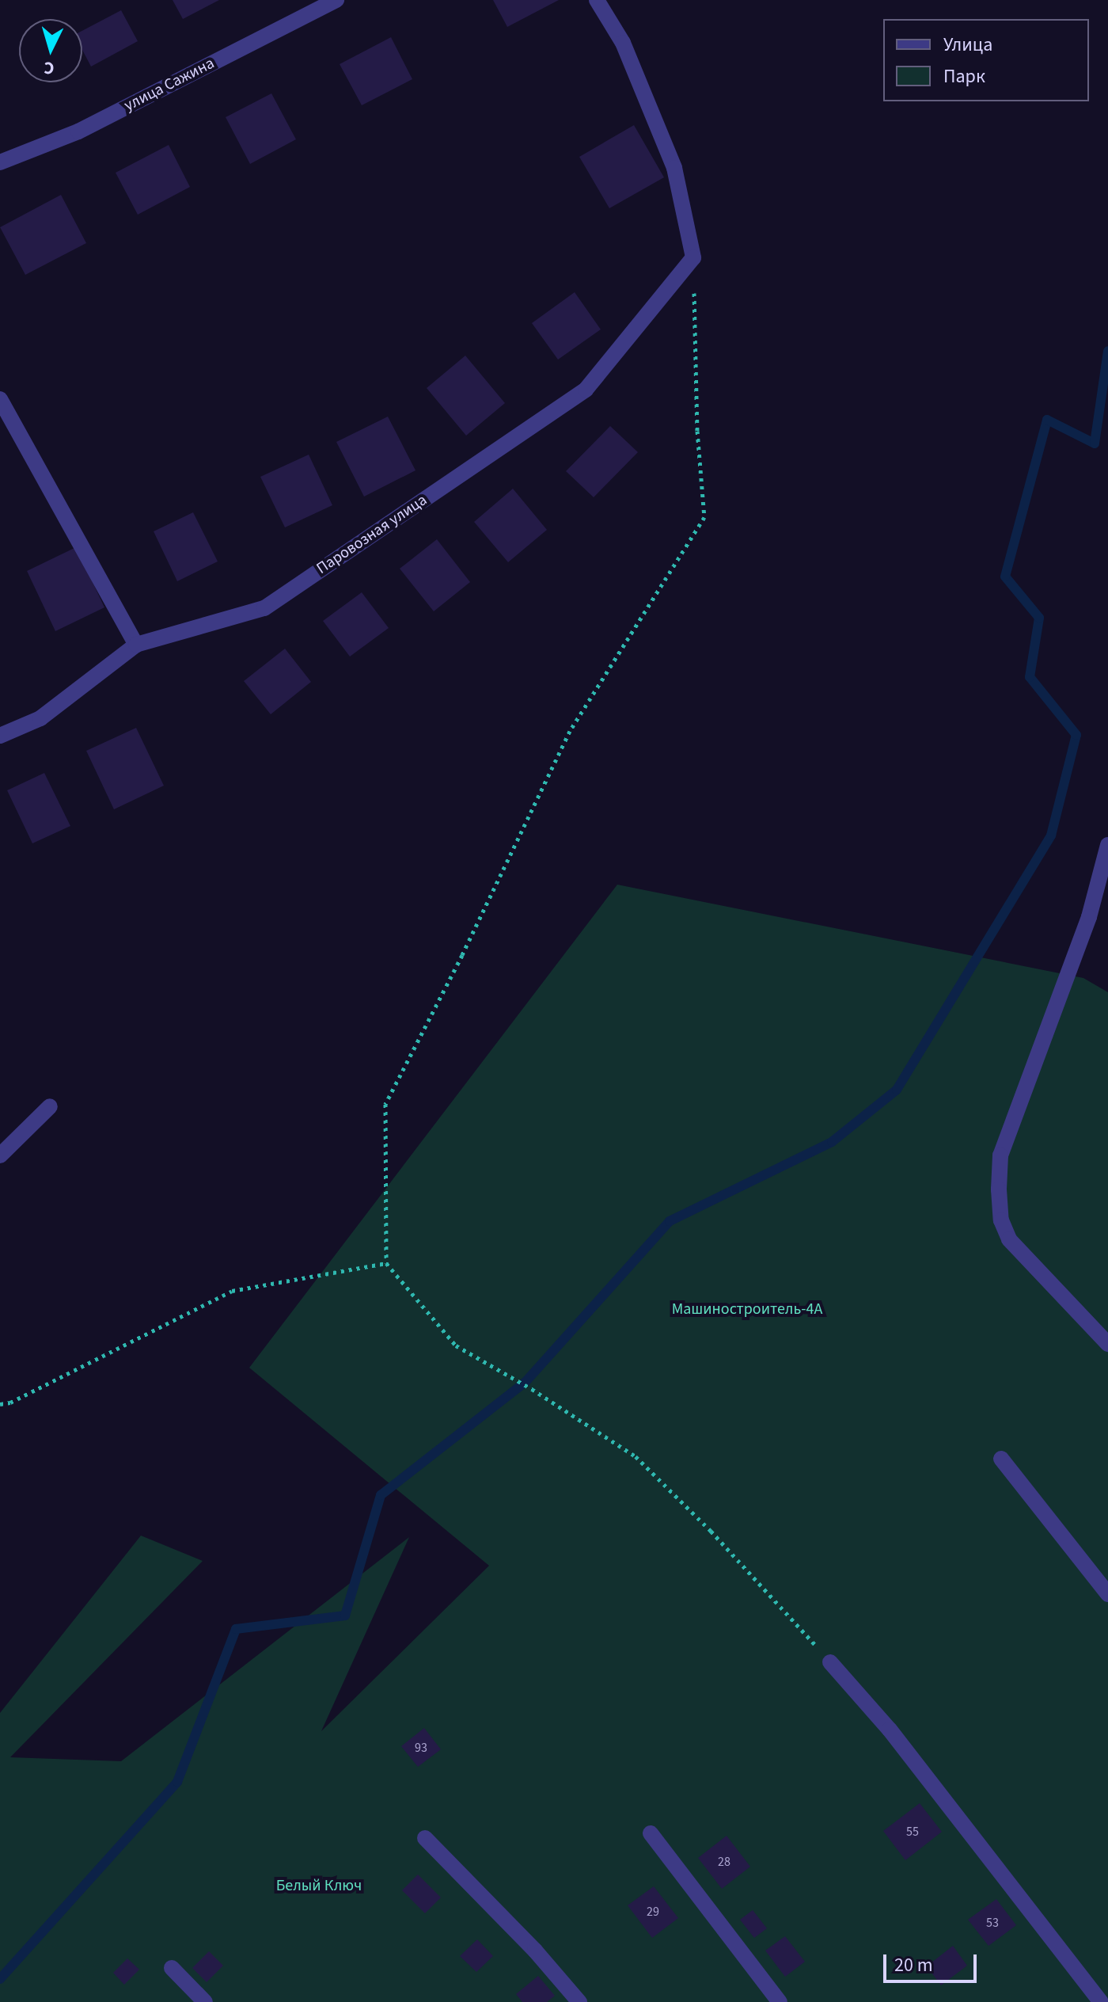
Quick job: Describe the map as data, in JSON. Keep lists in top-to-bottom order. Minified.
{"streets":{"street":["улица Сажина","Паровозная улица"]},"parks":["Машиностроитель-4А","Белый Ключ"],"house_numbers":["93","55","28","29","53"],"legend":["Улица","Парк"],"scale_bar":"20 m","north":"bottom"}
